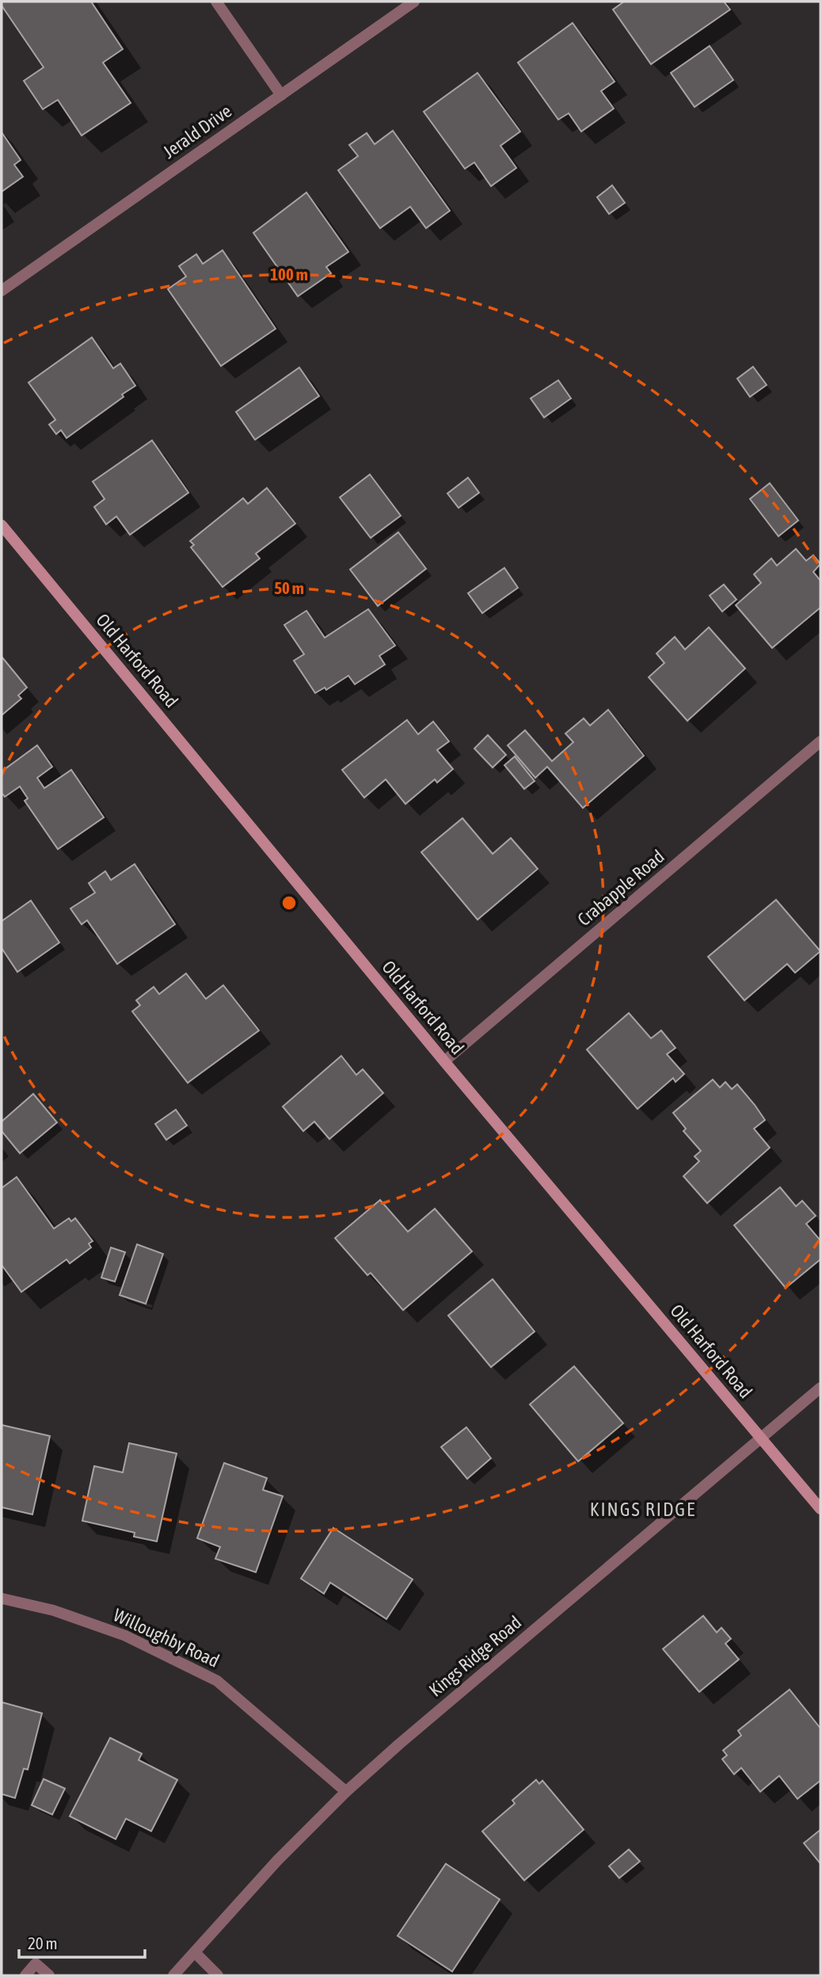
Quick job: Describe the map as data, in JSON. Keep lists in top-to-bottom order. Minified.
{"streets":{"street":["Jerald Drive","Old Harford Road","Crabapple Road","Willoughby Road","Kings Ridge Road"]},"crossings":[["Old Harford Road","Crabapple Road"],["Old Harford Road","Kings Ridge Road"],["Willoughby Road","Kings Ridge Road"]],"districts":["KINGS RIDGE"],"scale_bar":"20 m","rings":["100 m","50 m"]}
